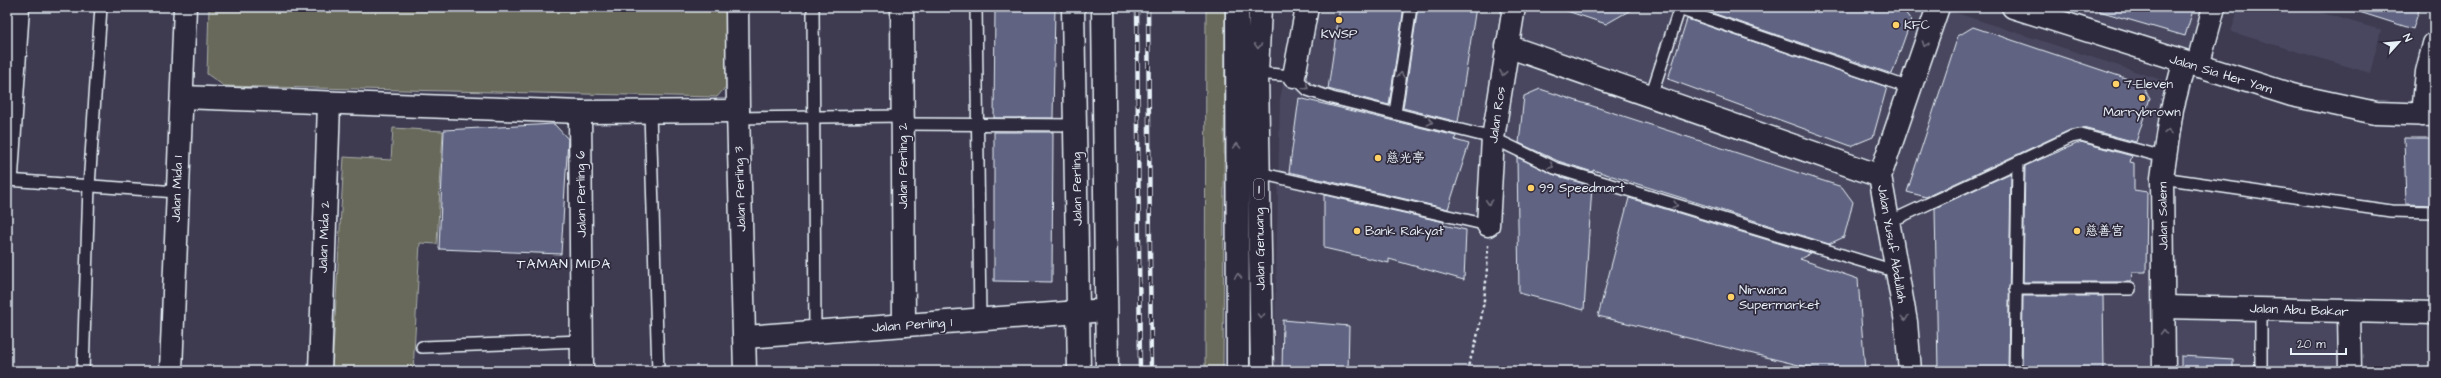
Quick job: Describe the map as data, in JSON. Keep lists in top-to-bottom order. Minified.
{"streets":{"main road":["Jalan Sia Her Yam","Jalan Ros","Jalan Perling 2","Jalan Mida 1","Jalan Perling 3","Jalan Perling","1","Jalan Perling 6","Jalan Salem","Jalan Mida 2","Jalan Yusuf Abdullah","Jalan Genuang","Jalan Abu Bakar","Jalan Perling 1"]},"crossings":[["Jalan Sia Her Yam","Jalan Salem"],["Jalan Perling 2","Jalan Perling 1"],["Jalan Perling 3","Jalan Perling 1"],["Jalan Perling","Jalan Perling 1"],["Jalan Salem","Jalan Abu Bakar"]],"one_way":["Jalan Ros","Jalan Yusuf Abdullah"],"districts":["TAMAN MIDA"],"places":["KWSP","KFC","7-Eleven","Marrybrown","慈光亭","99 Speedmart","Bank Rakyat","慈善宫","Nirwana Supermarket"],"scale_bar":"20 m","north":"top right"}
